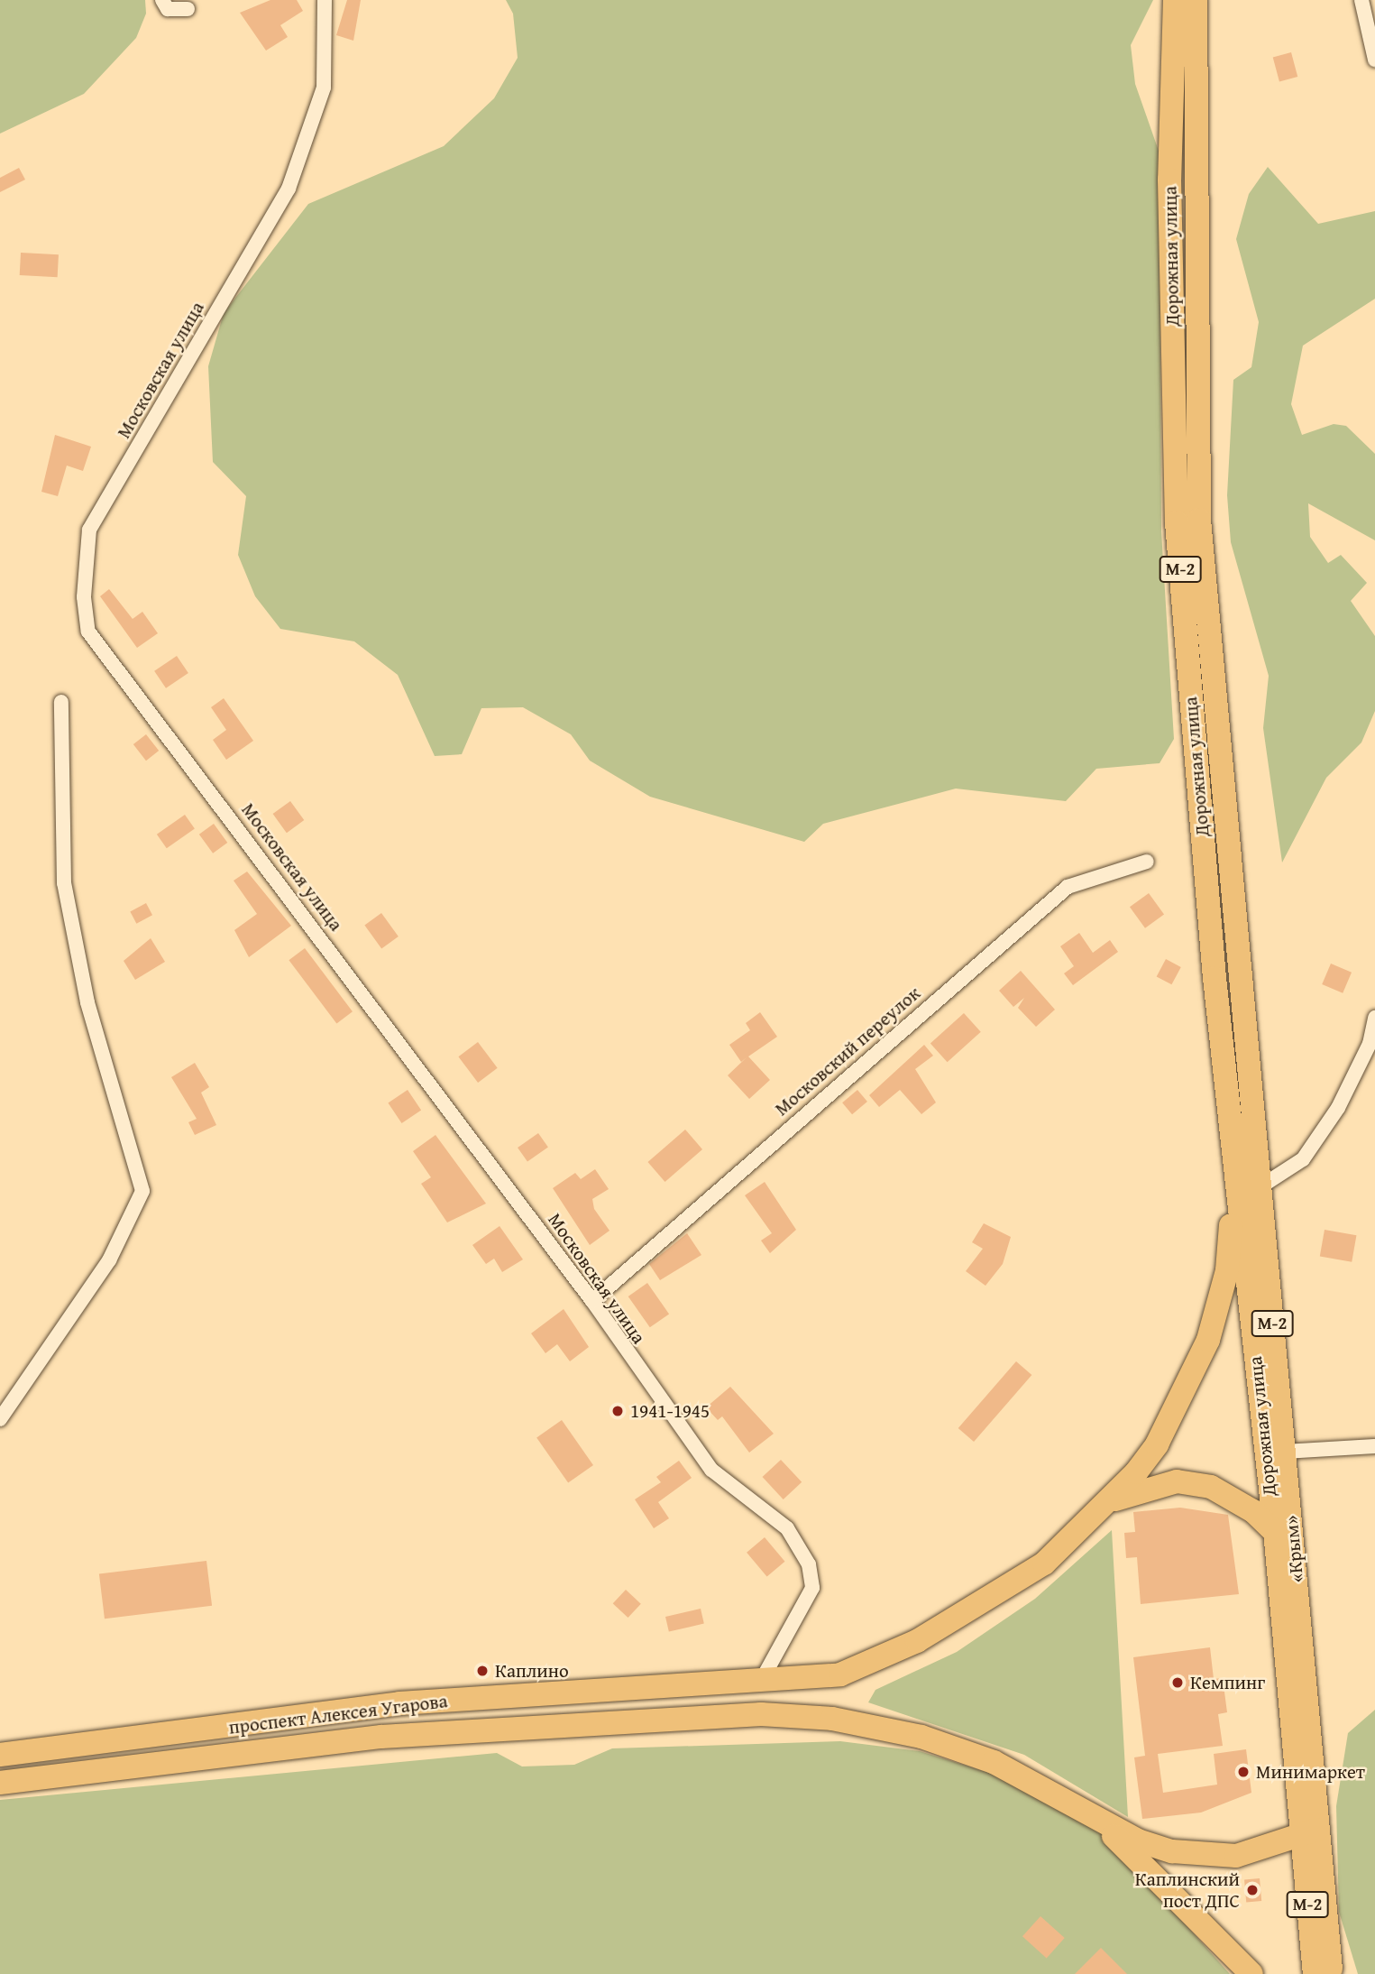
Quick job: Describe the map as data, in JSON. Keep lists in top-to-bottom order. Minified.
{"streets":{"main road":["Дорожная улица","М-2","«Крым»","проспект Алексея Угарова"],"street":["Московская улица","Московский переулок"]},"crossings":[["Дорожная улица","«Крым»"],["Дорожная улица","проспект Алексея Угарова"],["Московская улица","Московский переулок"],["Московская улица","проспект Алексея Угарова"],["«Крым»","проспект Алексея Угарова"]],"places":["1941-1945","Каплино","Кемпинг","Минимаркет","Каплинский пост ДПС"]}
